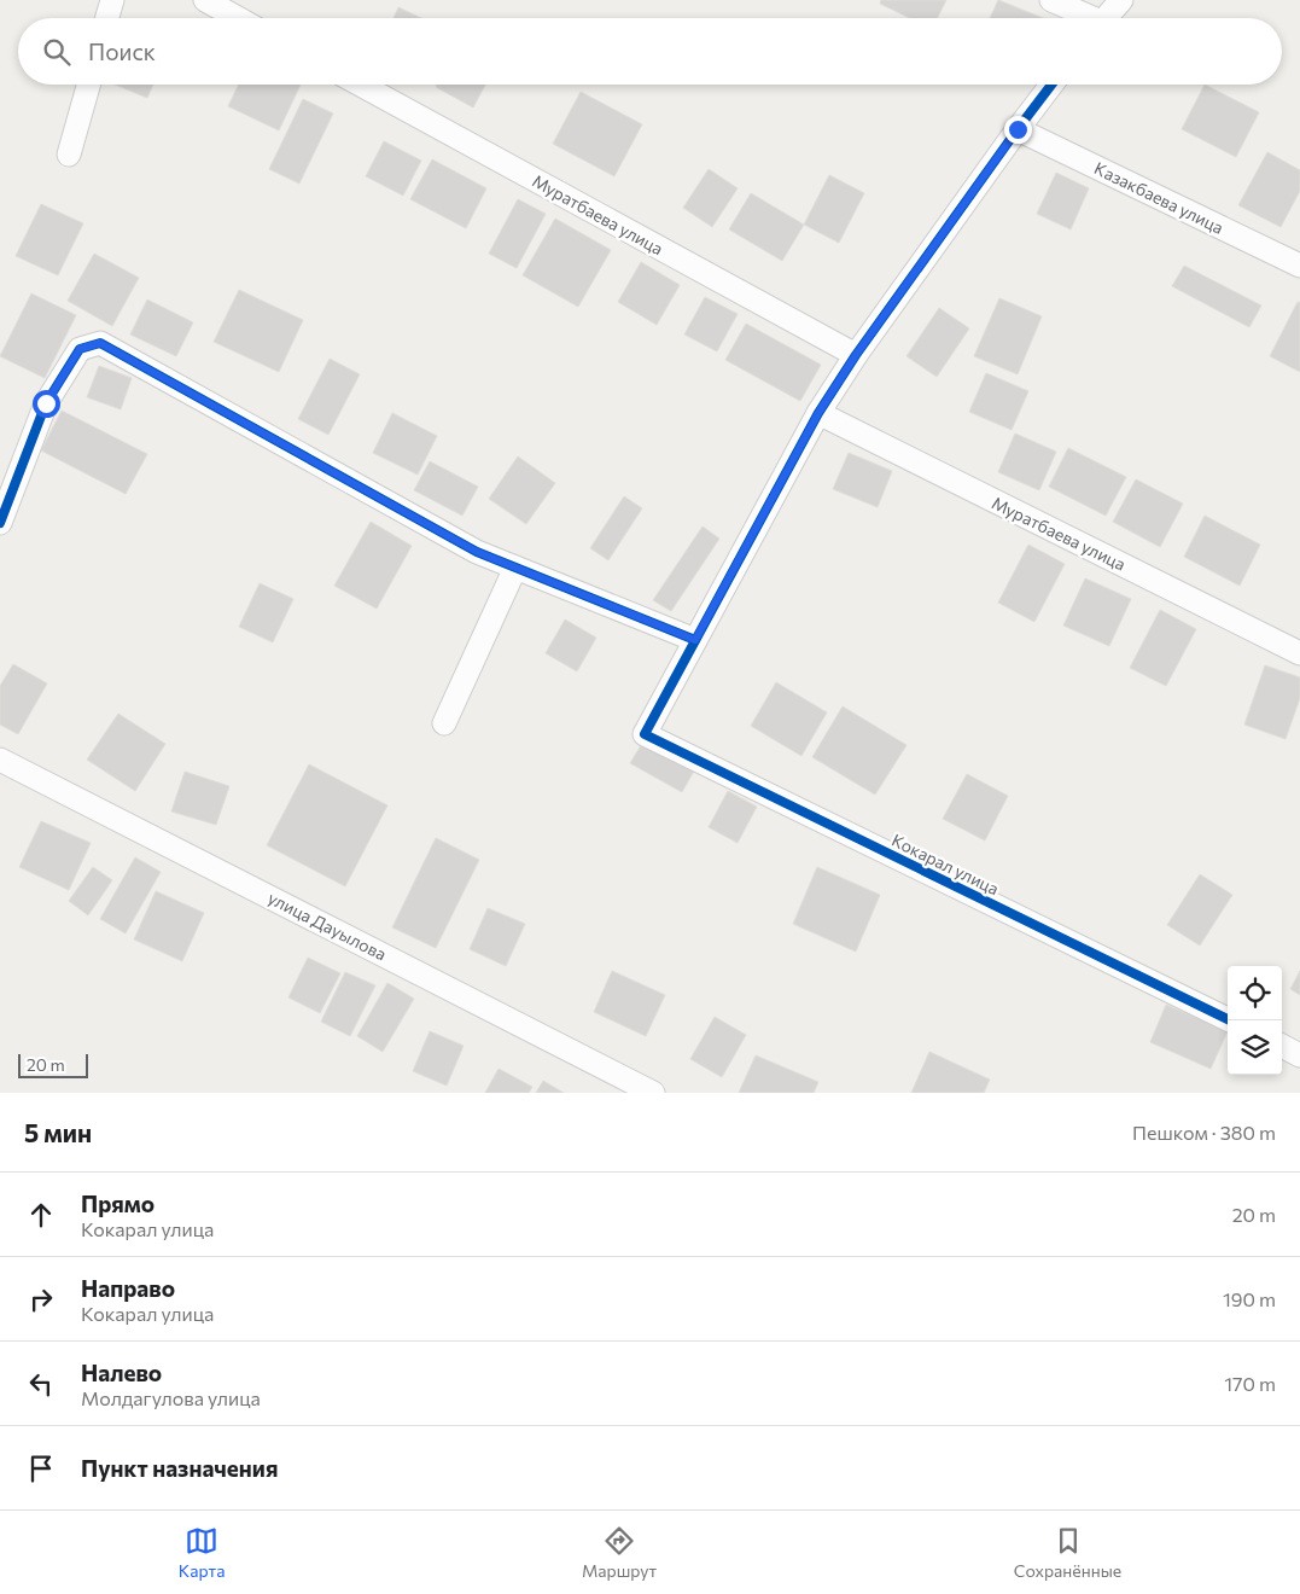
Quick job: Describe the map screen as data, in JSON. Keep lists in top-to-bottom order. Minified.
{"streets":{"street":["Казакбаева улица","Муратбаева улица","Кокарал улица","улица Дауылова"]},"scale_bar":"20 m","page":{"search":"Поиск","scale":"20 m","heading":["5 мин","Пешком · 380 m"],"list":[["Прямо","Кокарал улица","20 m"],["Направо","Кокарал улица","190 m"],["Налево","Молдагулова улица","170 m"],"Пункт назначения"],"nav":["Карта","Маршрут","Сохранённые"]}}
